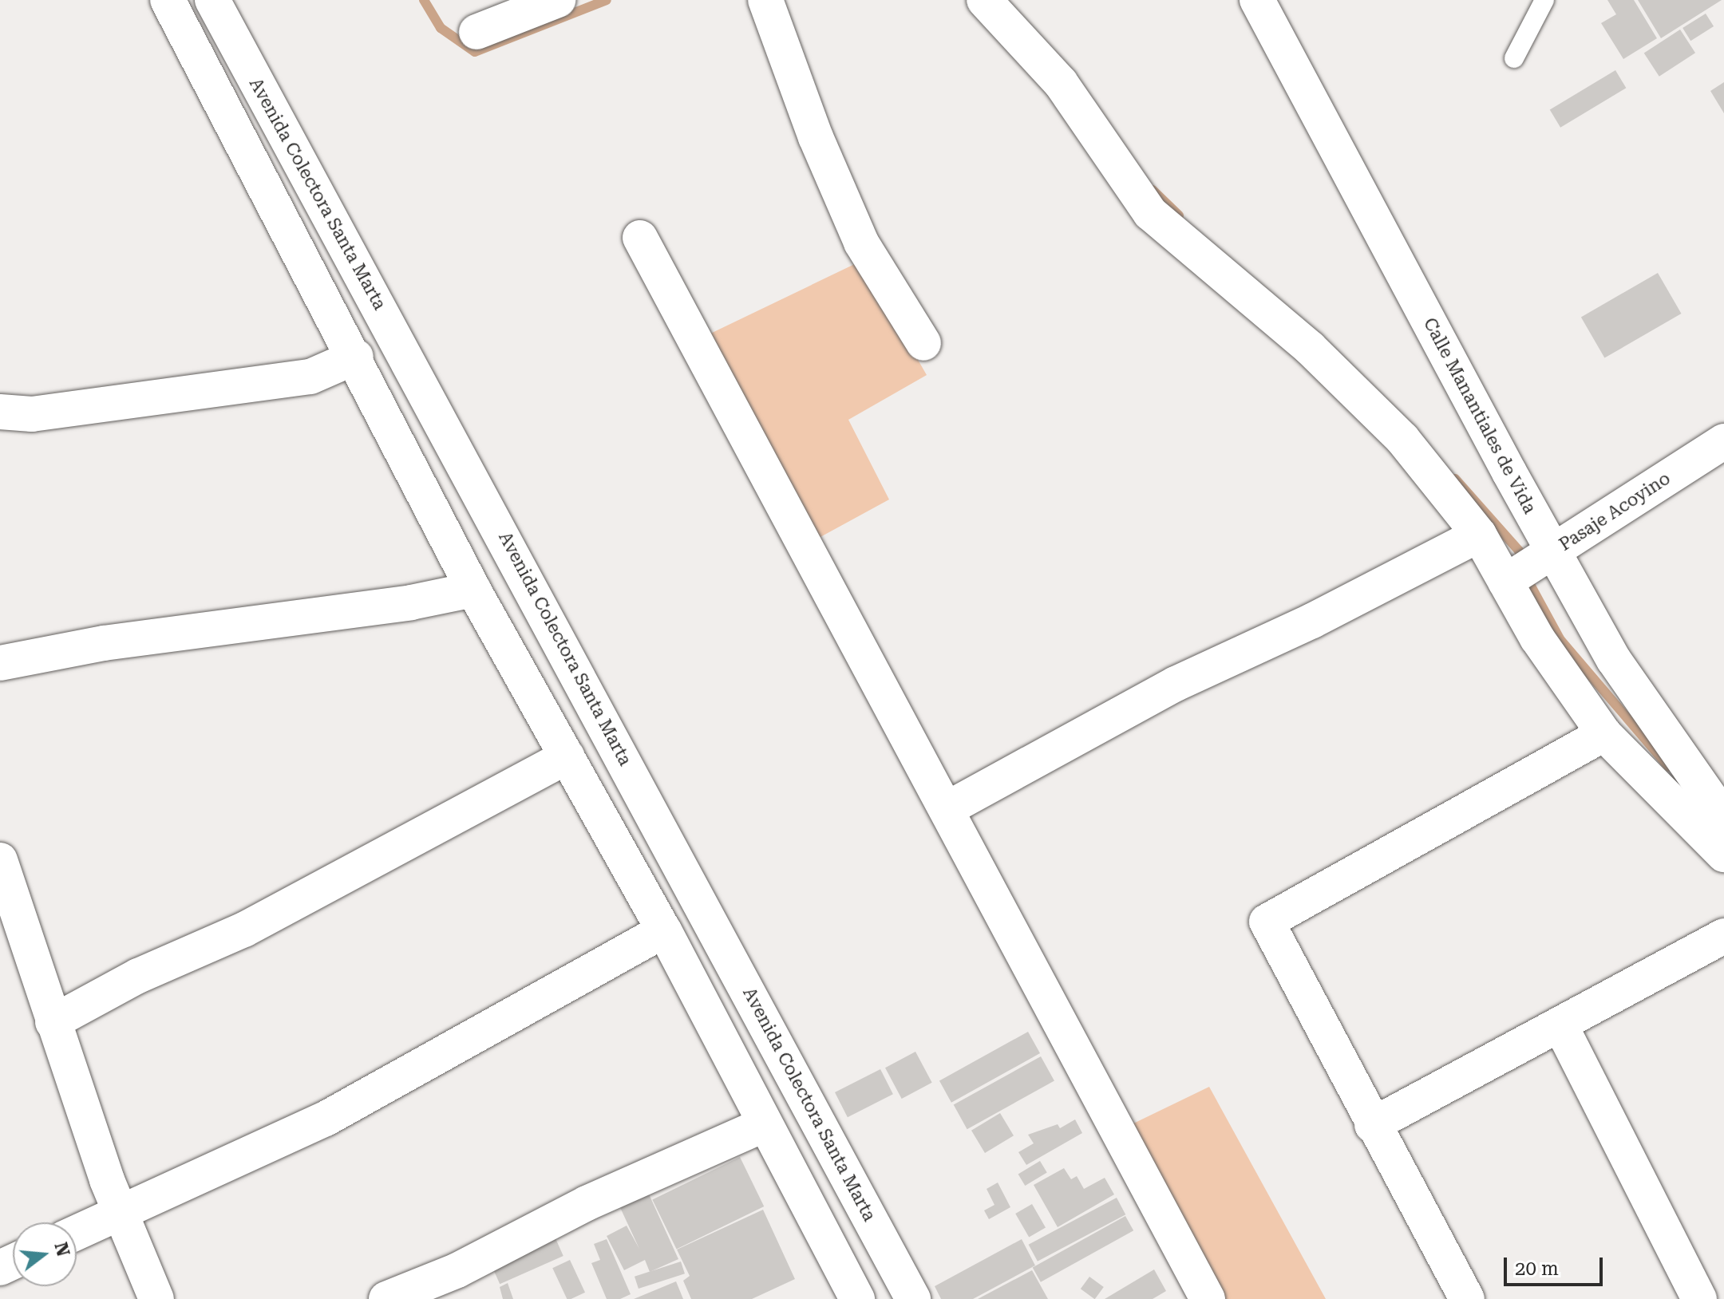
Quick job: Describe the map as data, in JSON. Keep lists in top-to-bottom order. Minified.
{"streets":{"street":["Avenida Colectora Santa Marta","Calle Manantiales de Vida","Pasaje Acoyino"]},"crossings":[["Calle Manantiales de Vida","Pasaje Acoyino"]],"scale_bar":"20 m","north":"right"}
